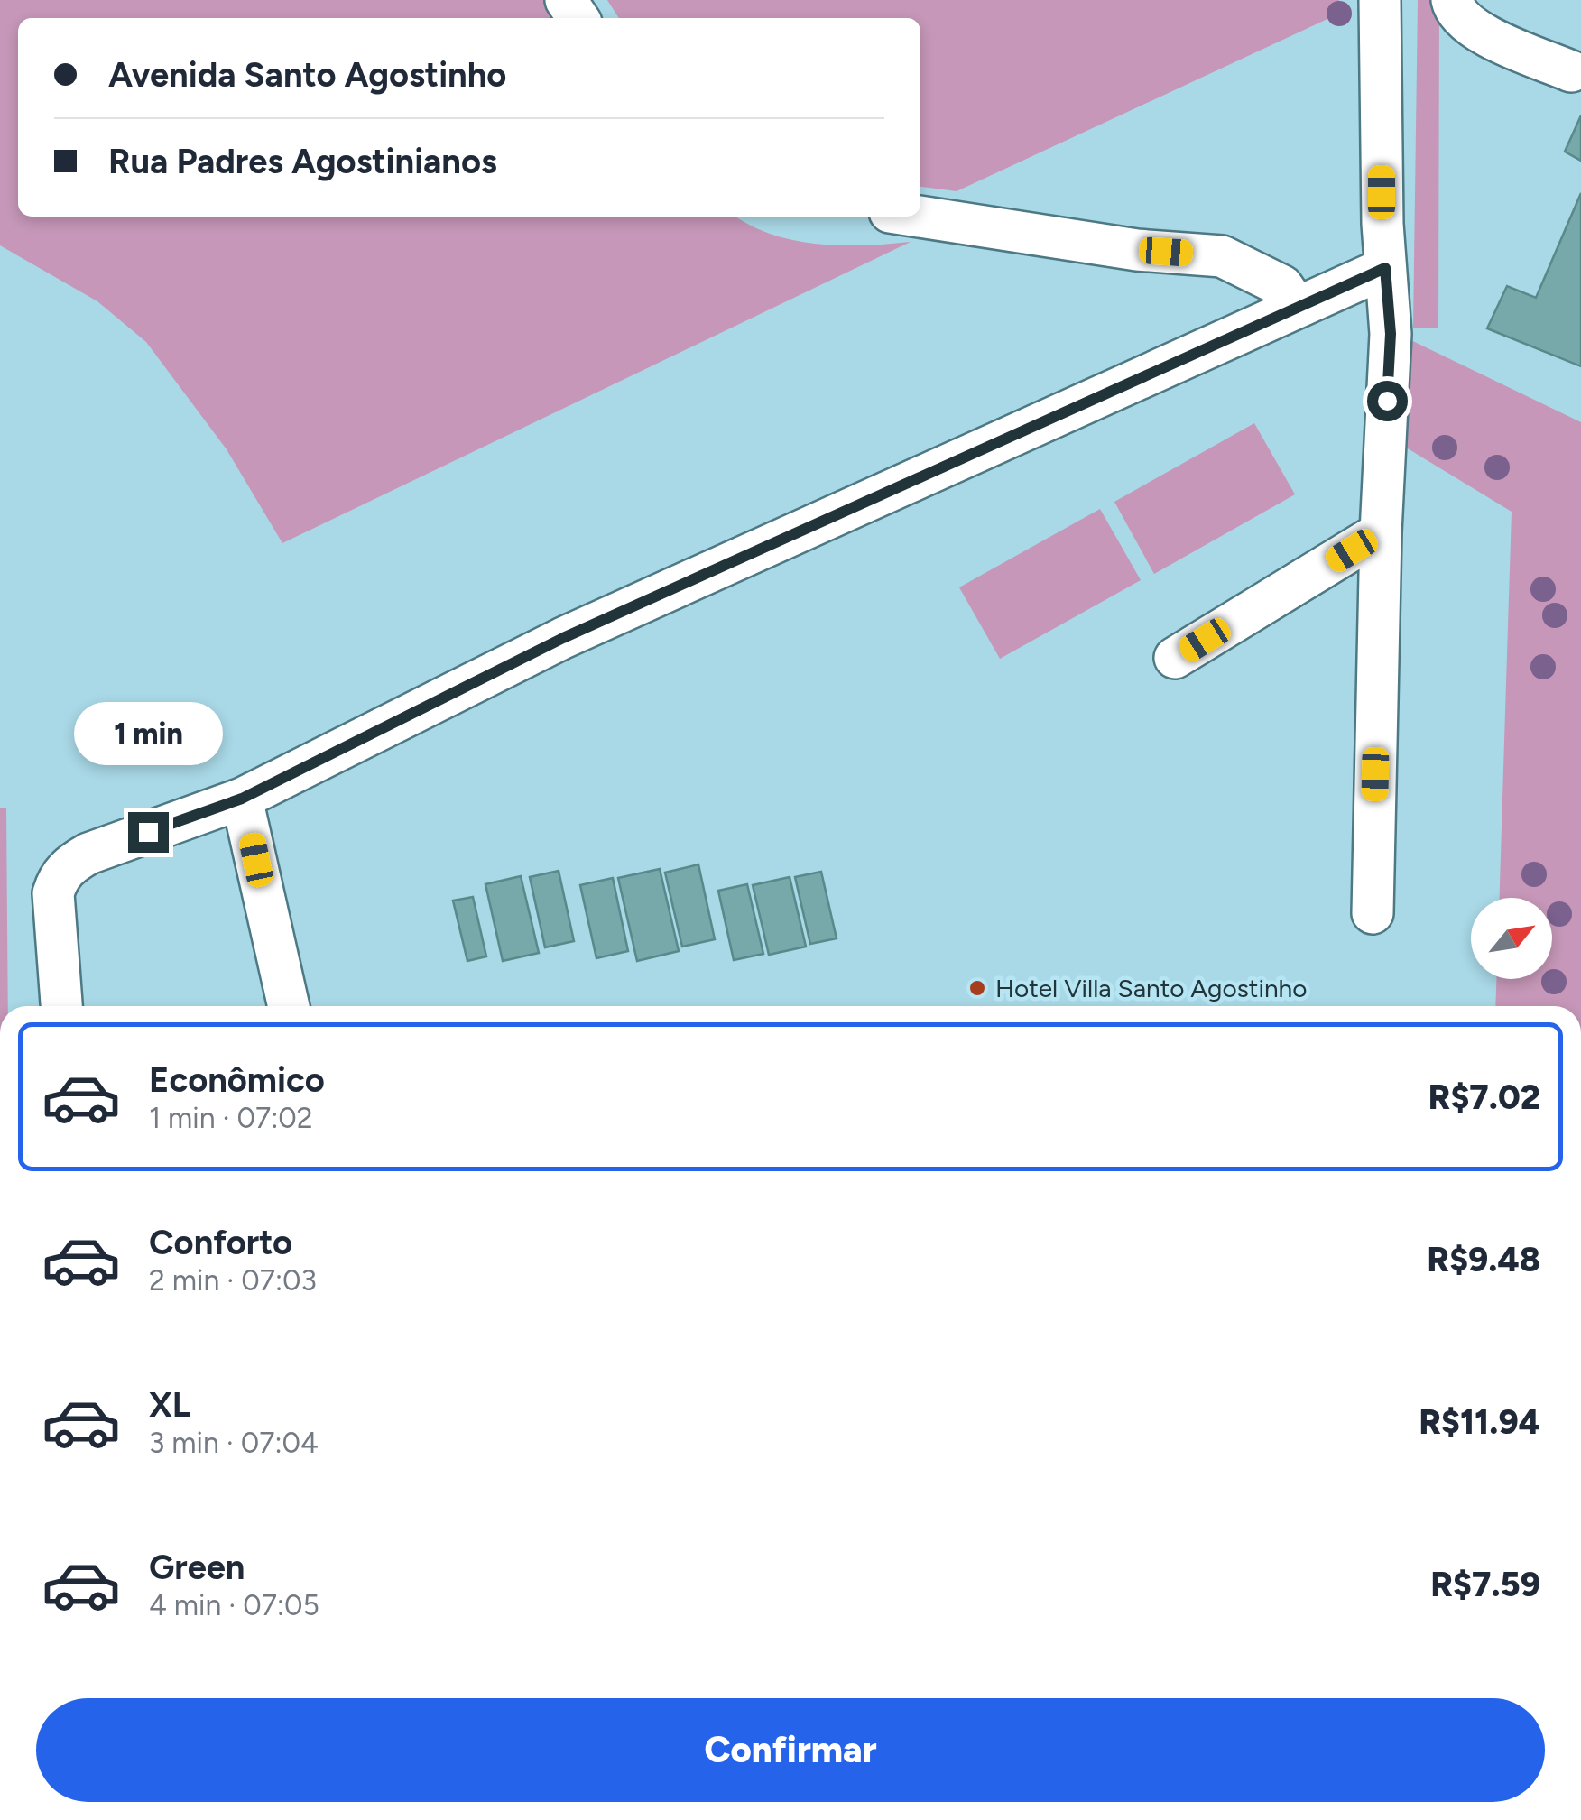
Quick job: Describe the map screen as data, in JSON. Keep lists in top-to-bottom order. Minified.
{"places":["Hotel Villa Santo Agostinho"],"north":"top right","page":{"banner":["Avenida Santo Agostinho","Rua Padres Agostinianos"],"bubble":"1 min","list":[{"name":"Econômico","note":"1 min · 07:02","value":"R$7.02"},{"name":"Conforto","note":"2 min · 07:03","value":"R$9.48"},{"name":"XL","note":"3 min · 07:04","value":"R$11.94"},{"name":"Green","note":"4 min · 07:05","value":"R$7.59"}],"buttons":"Confirmar"}}
